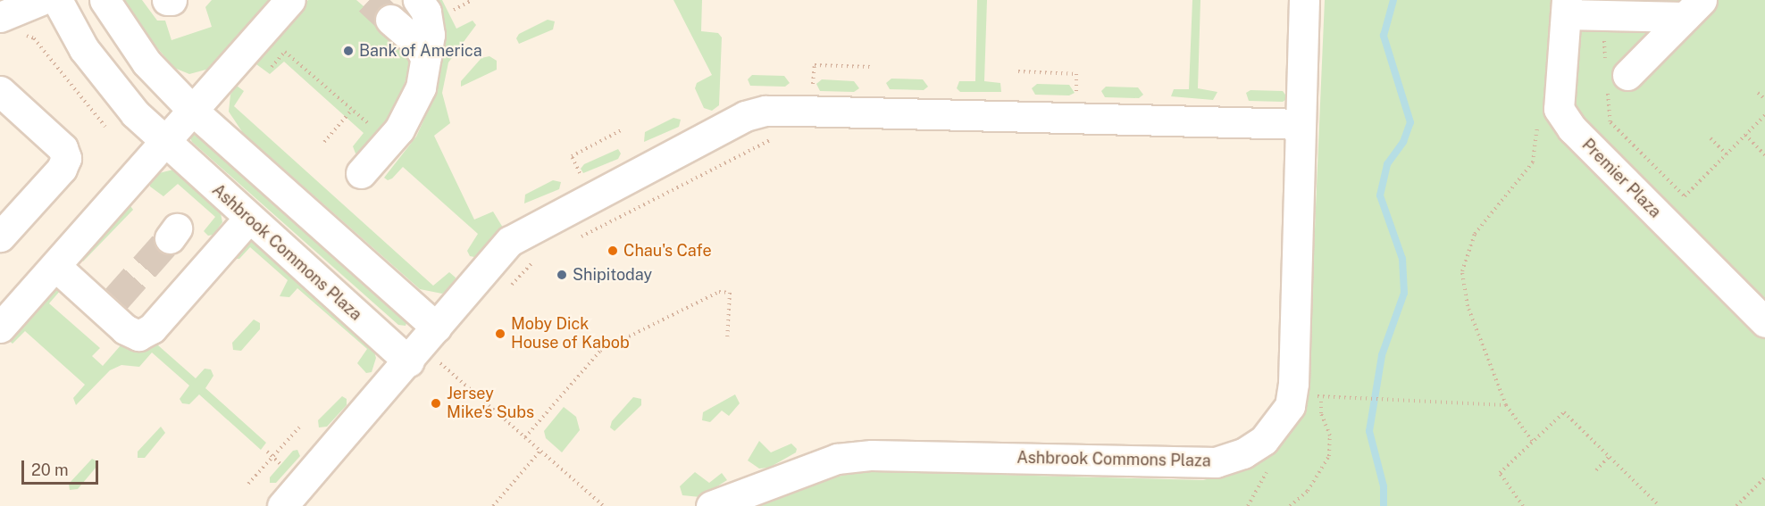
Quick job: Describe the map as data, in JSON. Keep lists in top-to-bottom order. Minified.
{"streets":{"street":["Premier Plaza","Ashbrook Commons Plaza"]},"places":["Bank of America","Chau's Cafe","Shipitoday","Moby Dick House of Kabob","Jersey Mike's Subs"],"scale_bar":"20 m"}
